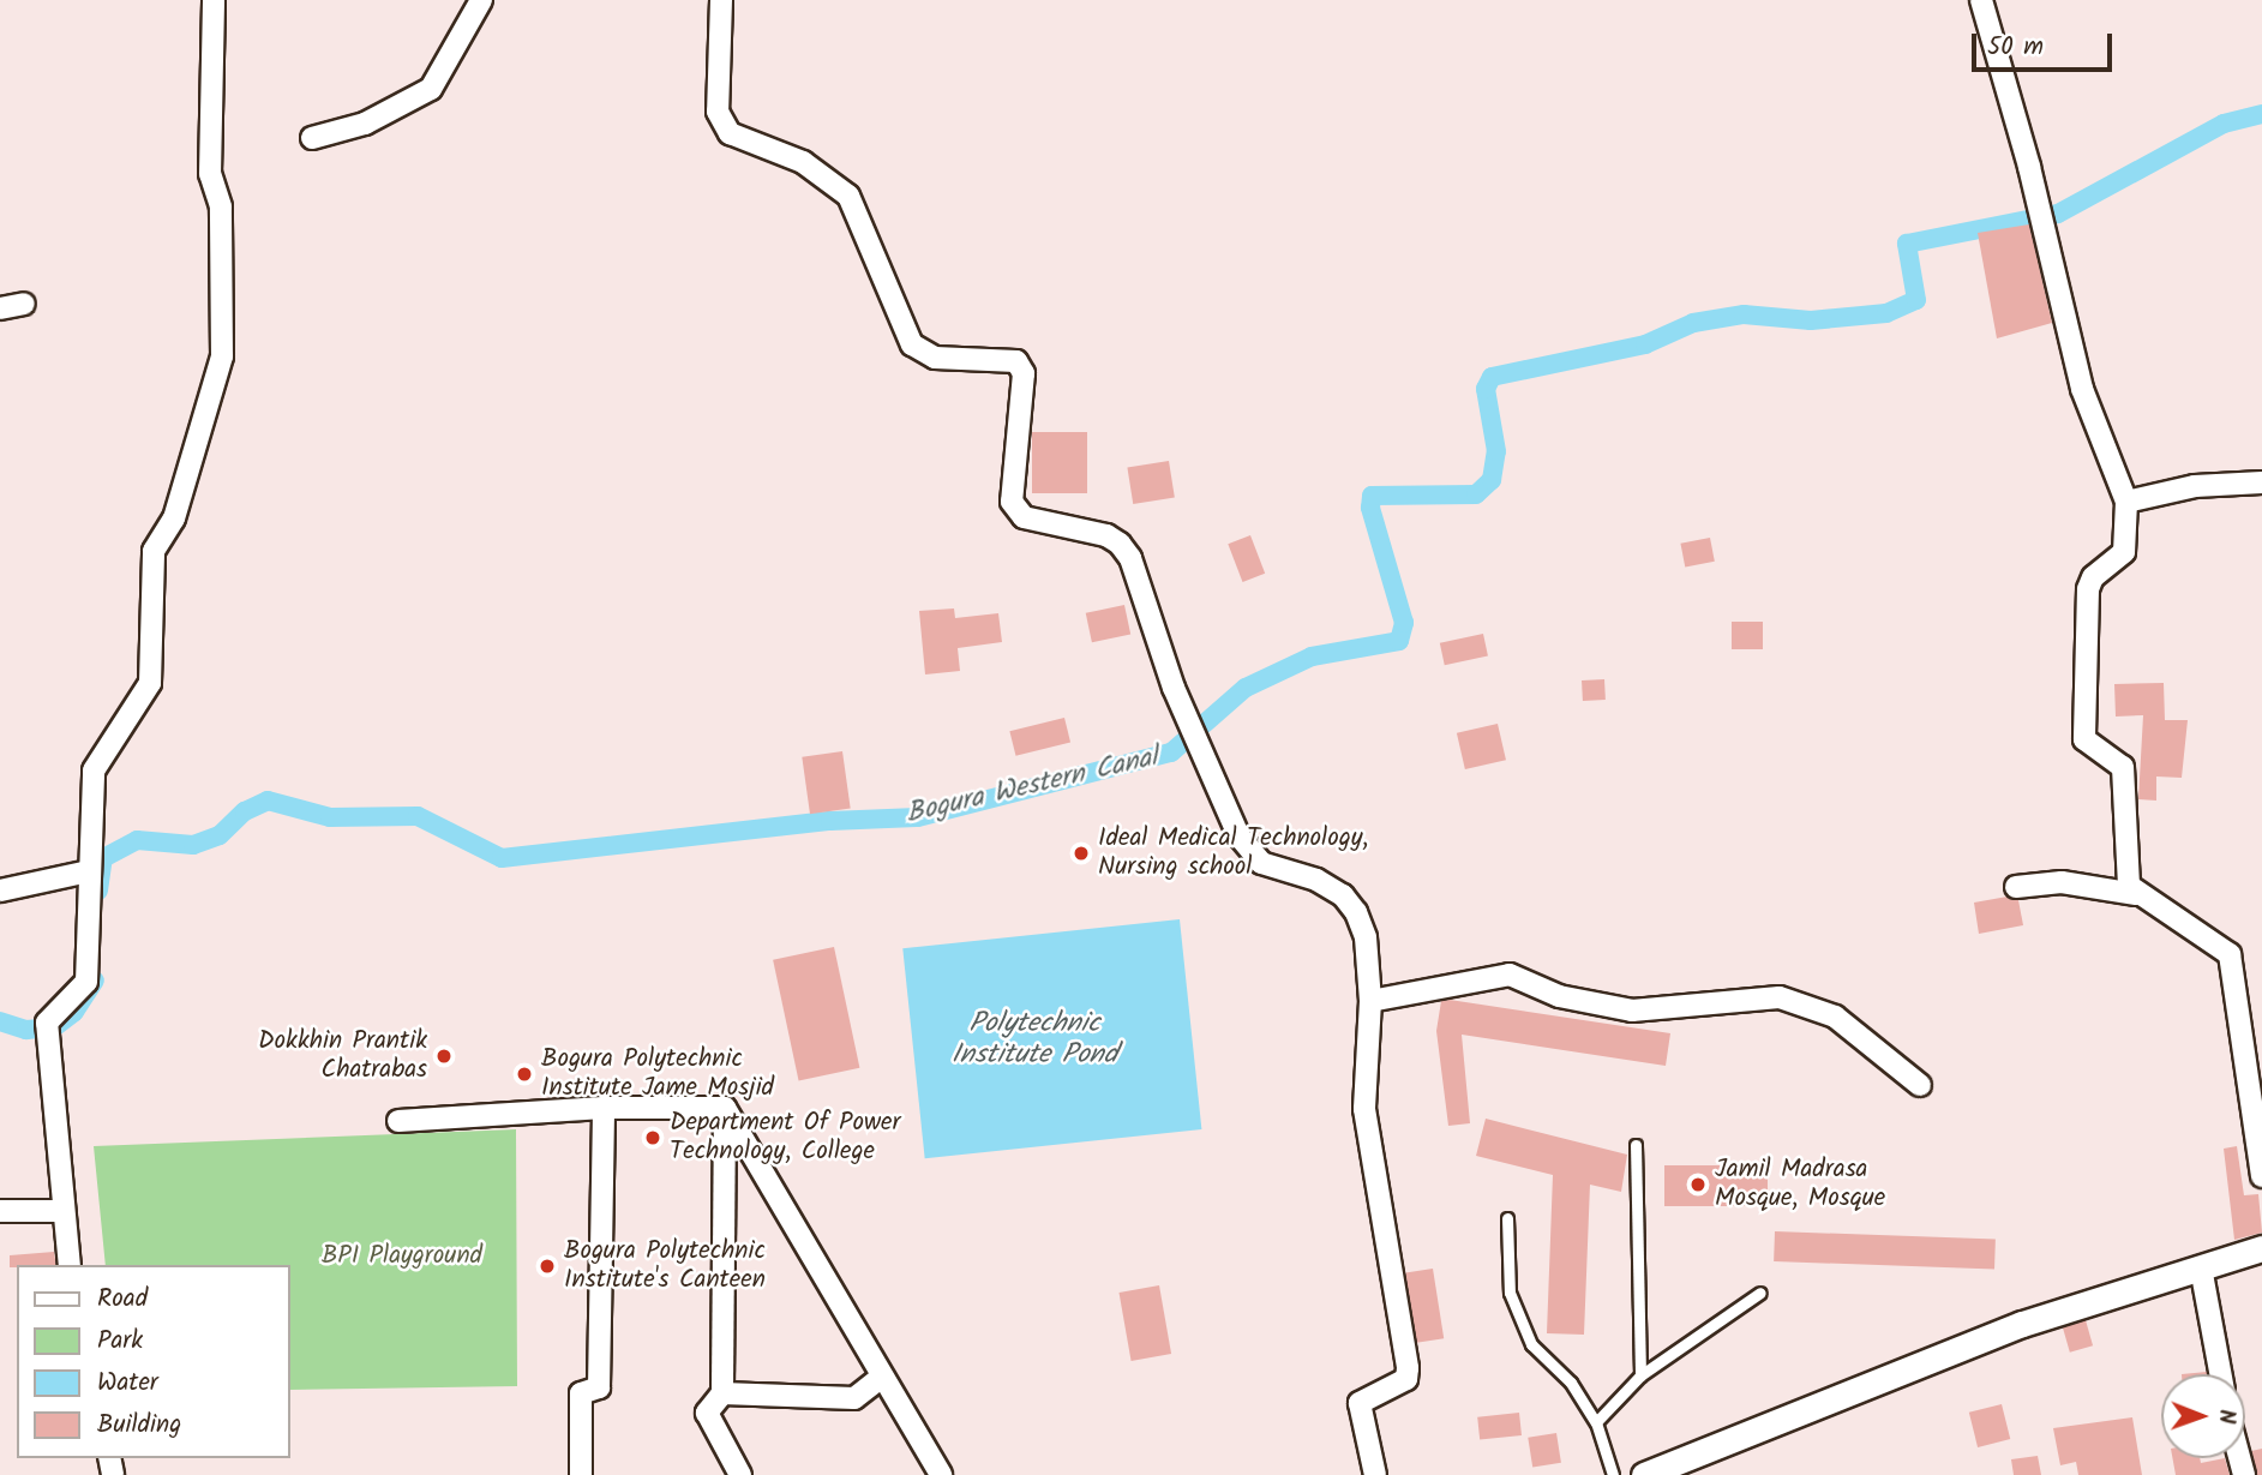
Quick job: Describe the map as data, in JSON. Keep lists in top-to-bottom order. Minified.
{"water":["Bogura Western Canal","Polytechnic Institute Pond"],"parks":["BPI Playground"],"places":["Ideal Medical Technology, Nursing school","Dokkhin Prantik Chatrabas","Bogura Polytechnic Institute Jame Mosjid","Department Of Power Technology, College","Jamil Madrasa Mosque, Mosque","Bogura Polytechnic Institute's Canteen"],"legend":["Road","Park","Water","Building"],"scale_bar":"50 m","north":"right"}
